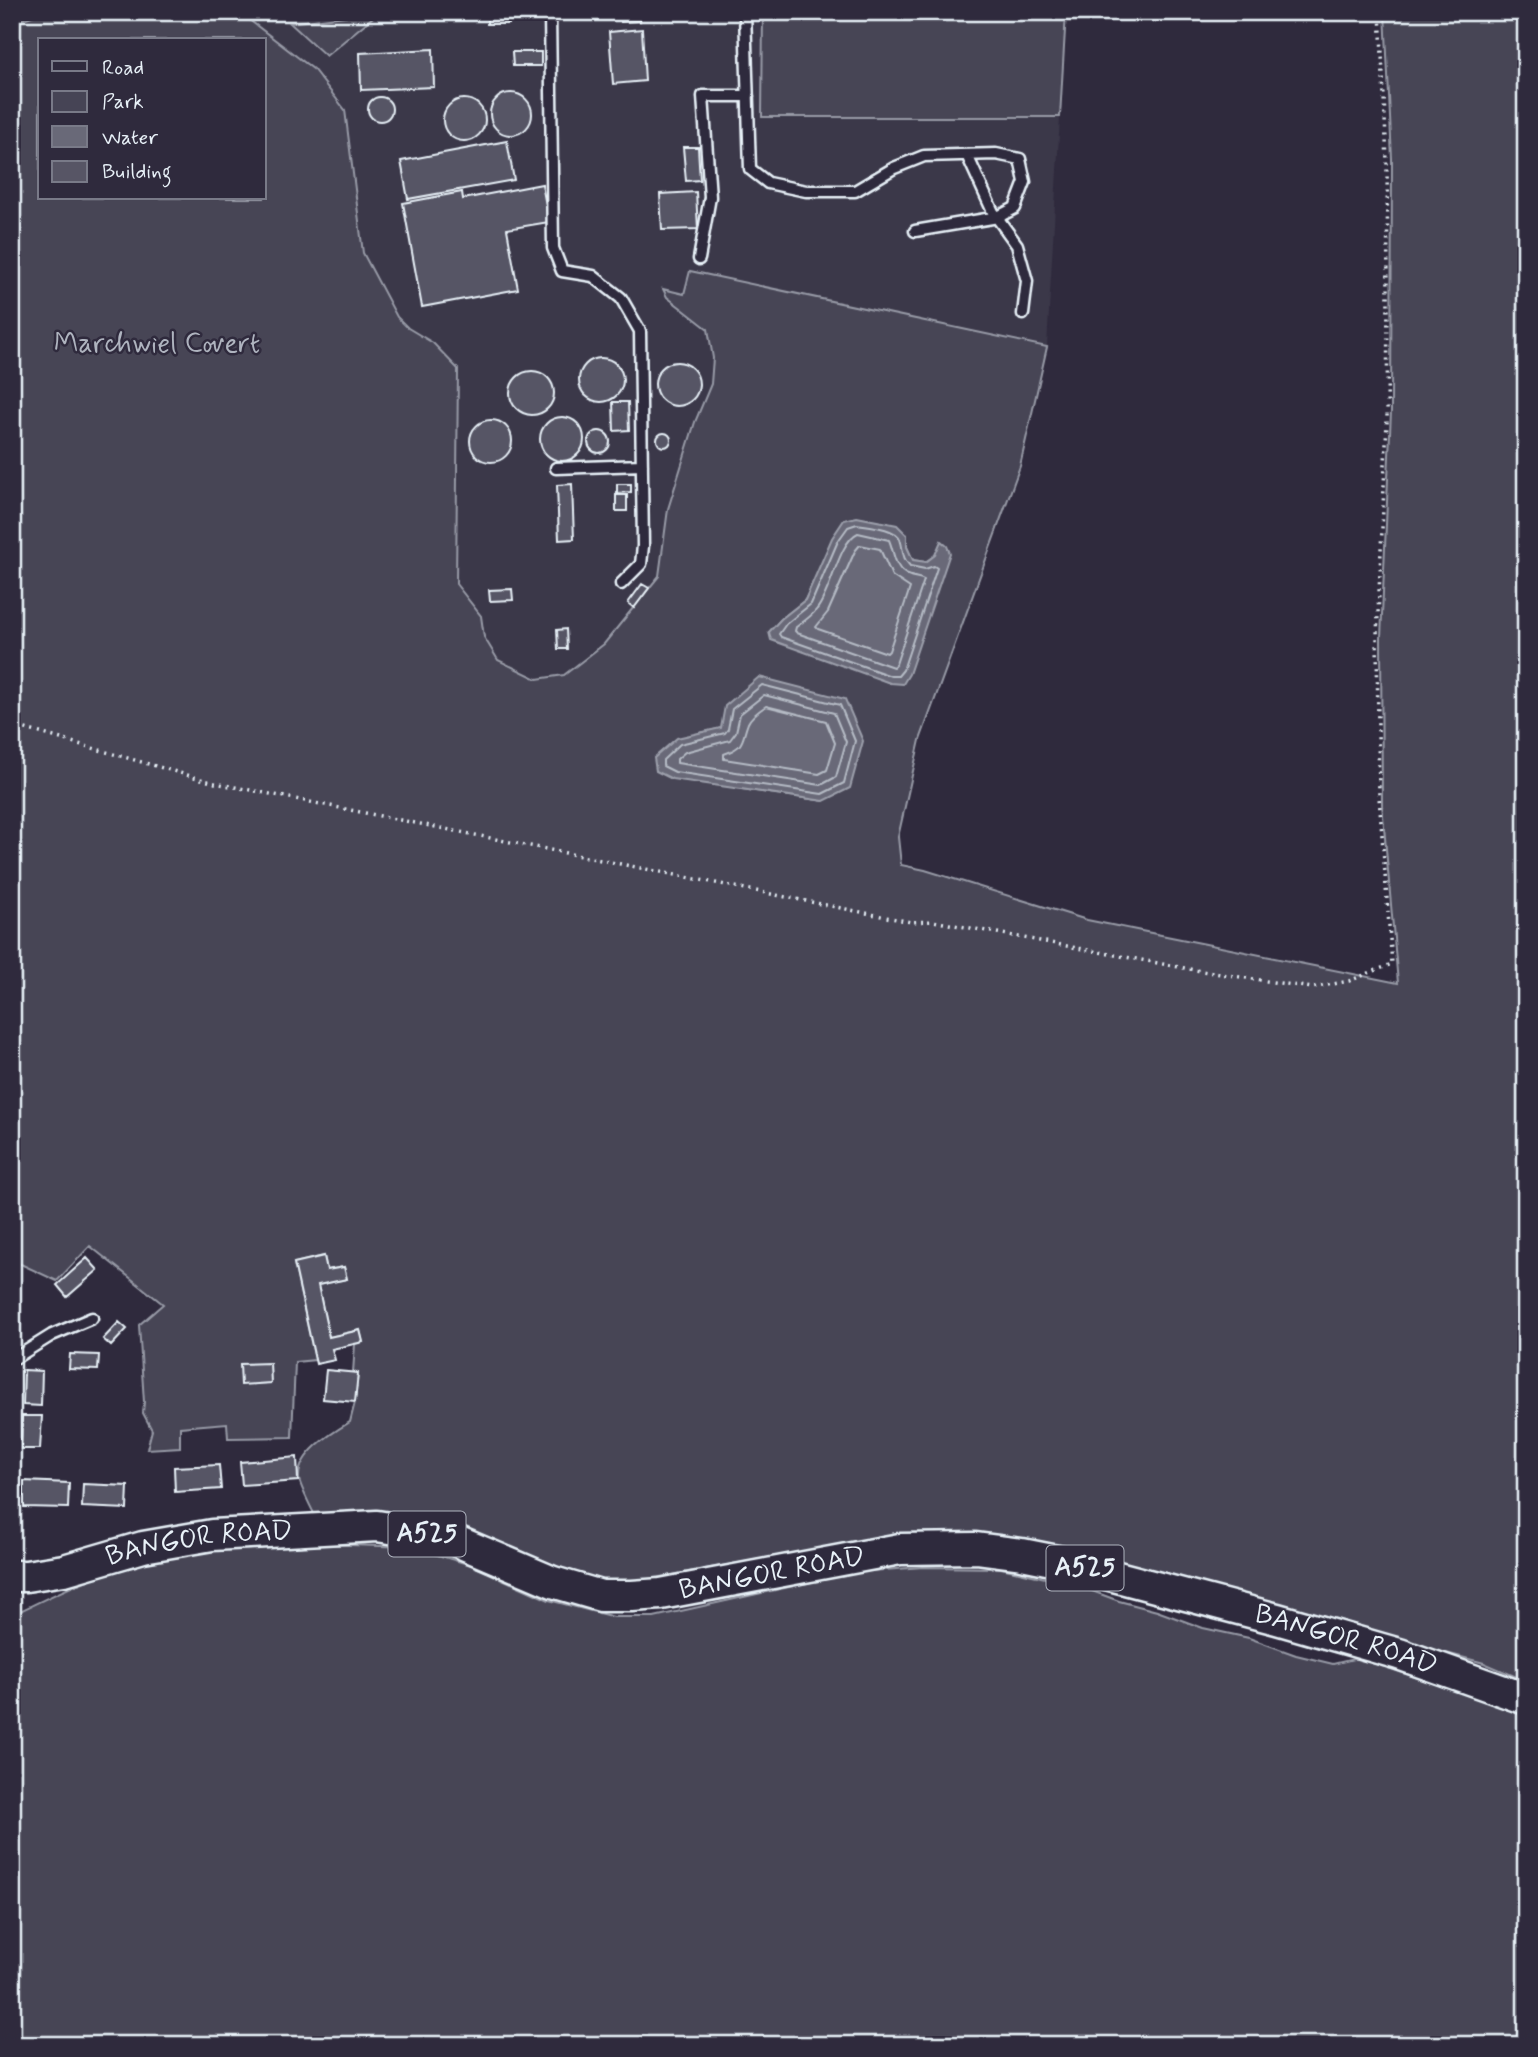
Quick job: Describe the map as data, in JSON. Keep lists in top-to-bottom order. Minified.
{"streets":{"main road":["A525","BANGOR ROAD"]},"parks":["Marchwiel Covert"],"legend":["Road","Park","Water","Building"]}
